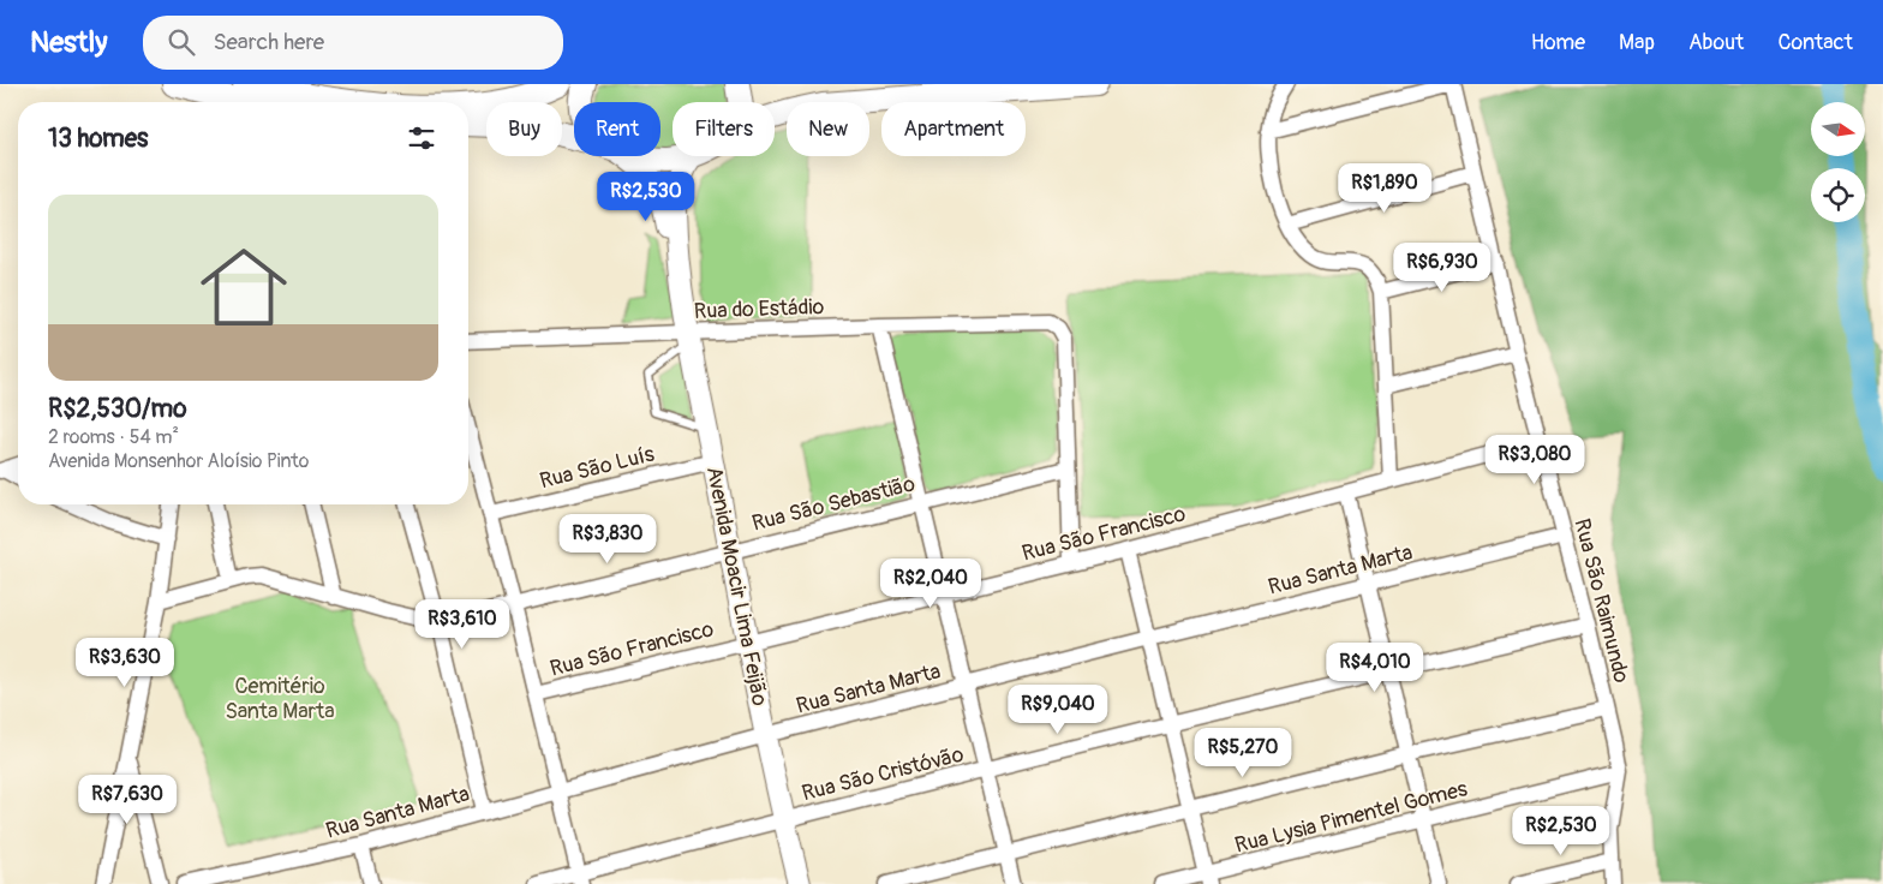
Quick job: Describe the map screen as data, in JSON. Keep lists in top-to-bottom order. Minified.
{"streets":{"main road":["Avenida Moacir Lima Feijão"],"street":["Rua do Estádio","Rua São Luís","Rua São Sebastião","Rua São Francisco","Rua Santa Marta","Rua São Raimundo","Rua São Cristóvão","Rua Lysia Pimentel Gomes"]},"crossings":[["Rua do Estádio","Rua São Sebastião"],["Rua do Estádio","Avenida Moacir Lima Feijão"],["Rua São Luís","Avenida Moacir Lima Feijão"],["Rua São Sebastião","Avenida Moacir Lima Feijão"],["Rua São Francisco","Avenida Moacir Lima Feijão"],["Rua São Francisco","Rua São Raimundo"],["Rua Santa Marta","Avenida Moacir Lima Feijão"],["Rua Santa Marta","Rua São Raimundo"],["Avenida Moacir Lima Feijão","Rua São Cristóvão"],["Rua São Raimundo","Rua São Cristóvão"],["Rua São Raimundo","Rua Lysia Pimentel Gomes"]],"parks":["Cemitério Santa Marta"],"north":"right","page":{"header":"Nestly","search":"Search here","nav":["Home","Map","About","Contact"],"chip":["Buy","Rent","Filters","New","Apartment"],"heading":"13 homes","price":["R$1,890","R$2,530","R$6,930","R$3,080","R$3,830","R$2,040","R$3,610","R$3,630","R$4,010","R$9,040","R$5,270","R$7,630","R$2,530"],"list":[{"name":"R$2,530/mo","note":"2 rooms · 54 m² · Avenida Monsenhor Aloísio Pinto"}]}}
